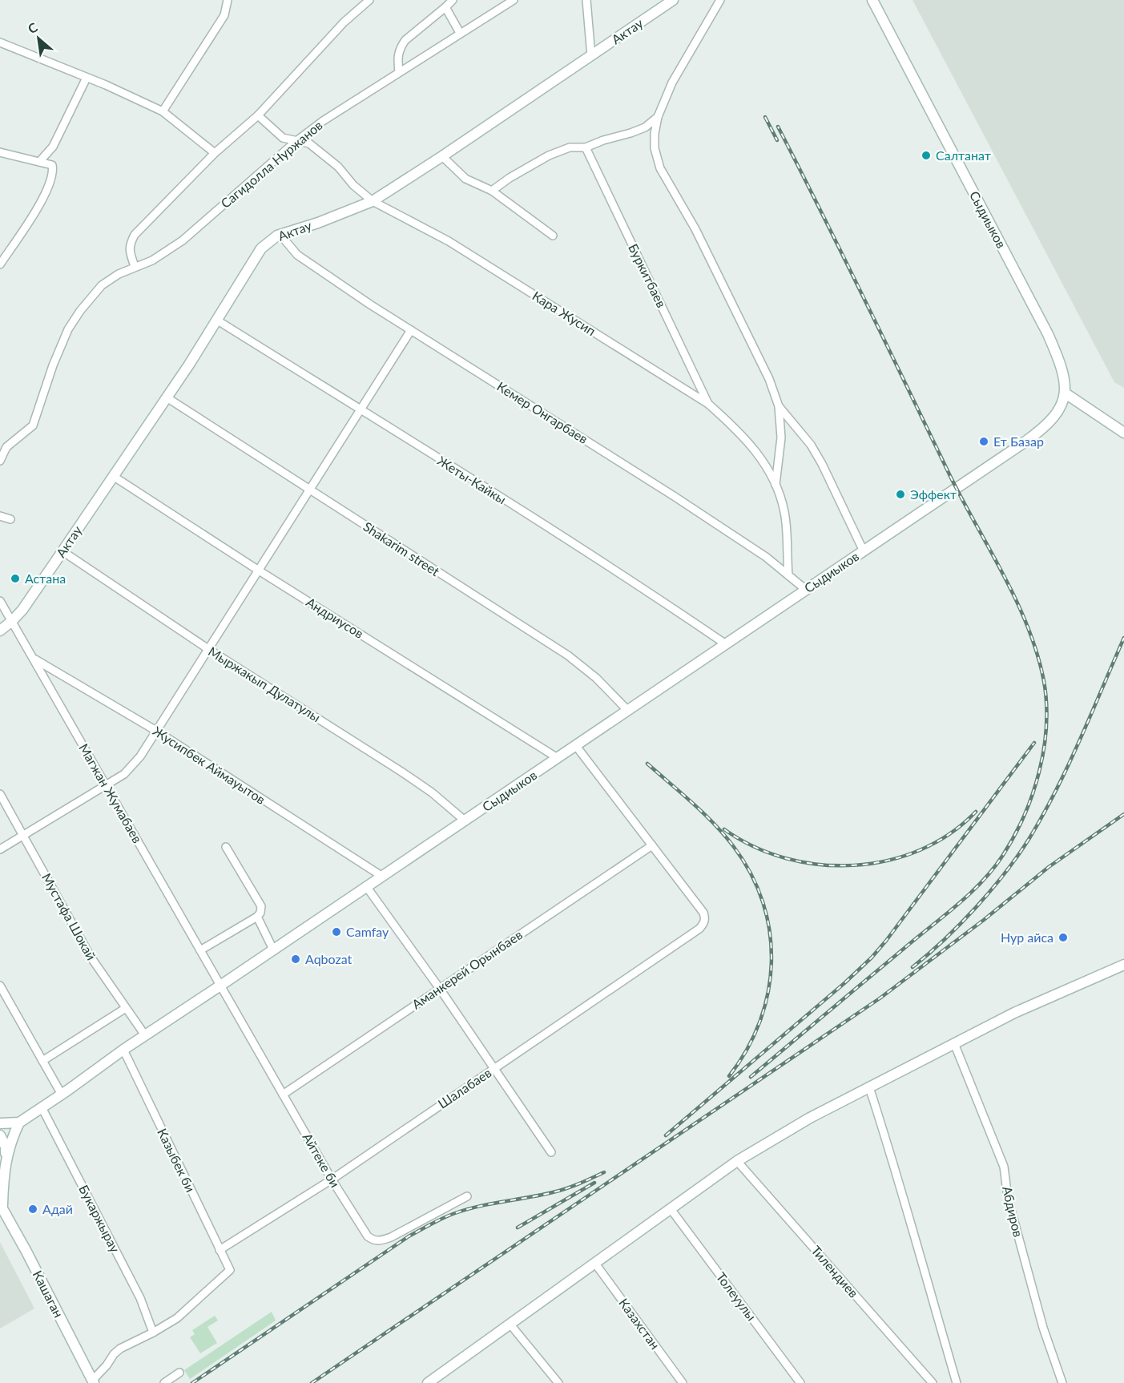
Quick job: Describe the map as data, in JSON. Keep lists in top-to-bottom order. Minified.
{"streets":{"street":["Актау","Сагидолла Нуржанов","Сыдиыков","Буркитбаев","Кара Жусип","Кемер Онгарбаев","Жеты-Кайкы","Shakarim street","Андриусов","Мыржакып Дулатулы","Жусипбек Аймауытов","Магжан Жумабаев","Мустафа Шокай","Аманкерей Орынбаев","Шалабаев","Казыбек би","Айтеке би","Абдиров","Букаржырау","Тилендиев","Кашаган","Толеуулы","Казахстан"]},"crossings":[["Актау","Кара Жусип"],["Актау","Кемер Онгарбаев"],["Актау","Жеты-Кайкы"],["Актау","Shakarim street"],["Актау","Андриусов"],["Актау","Мыржакып Дулатулы"],["Актау","Магжан Жумабаев"],["Сагидолла Нуржанов","Кара Жусип"],["Сыдиыков","Кемер Онгарбаев"],["Сыдиыков","Жеты-Кайкы"],["Сыдиыков","Shakarim street"],["Сыдиыков","Андриусов"],["Сыдиыков","Мыржакып Дулатулы"],["Сыдиыков","Жусипбек Аймауытов"],["Сыдиыков","Магжан Жумабаев"],["Сыдиыков","Мустафа Шокай"],["Сыдиыков","Казыбек би"],["Сыдиыков","Айтеке би"],["Сыдиыков","Букаржырау"],["Буркитбаев","Кара Жусип"],["Кара Жусип","Кемер Онгарбаев"],["Жусипбек Аймауытов","Магжан Жумабаев"],["Магжан Жумабаев","Айтеке би"],["Аманкерей Орынбаев","Шалабаев"],["Аманкерей Орынбаев","Айтеке би"],["Шалабаев","Казыбек би"],["Шалабаев","Айтеке би"],["Казыбек би","Букаржырау"]],"places":["Салтанат","Ет Базар","Эффект","Астана","Camfay","Нур айса","Aqbozat","Адай"],"north":"top left"}
